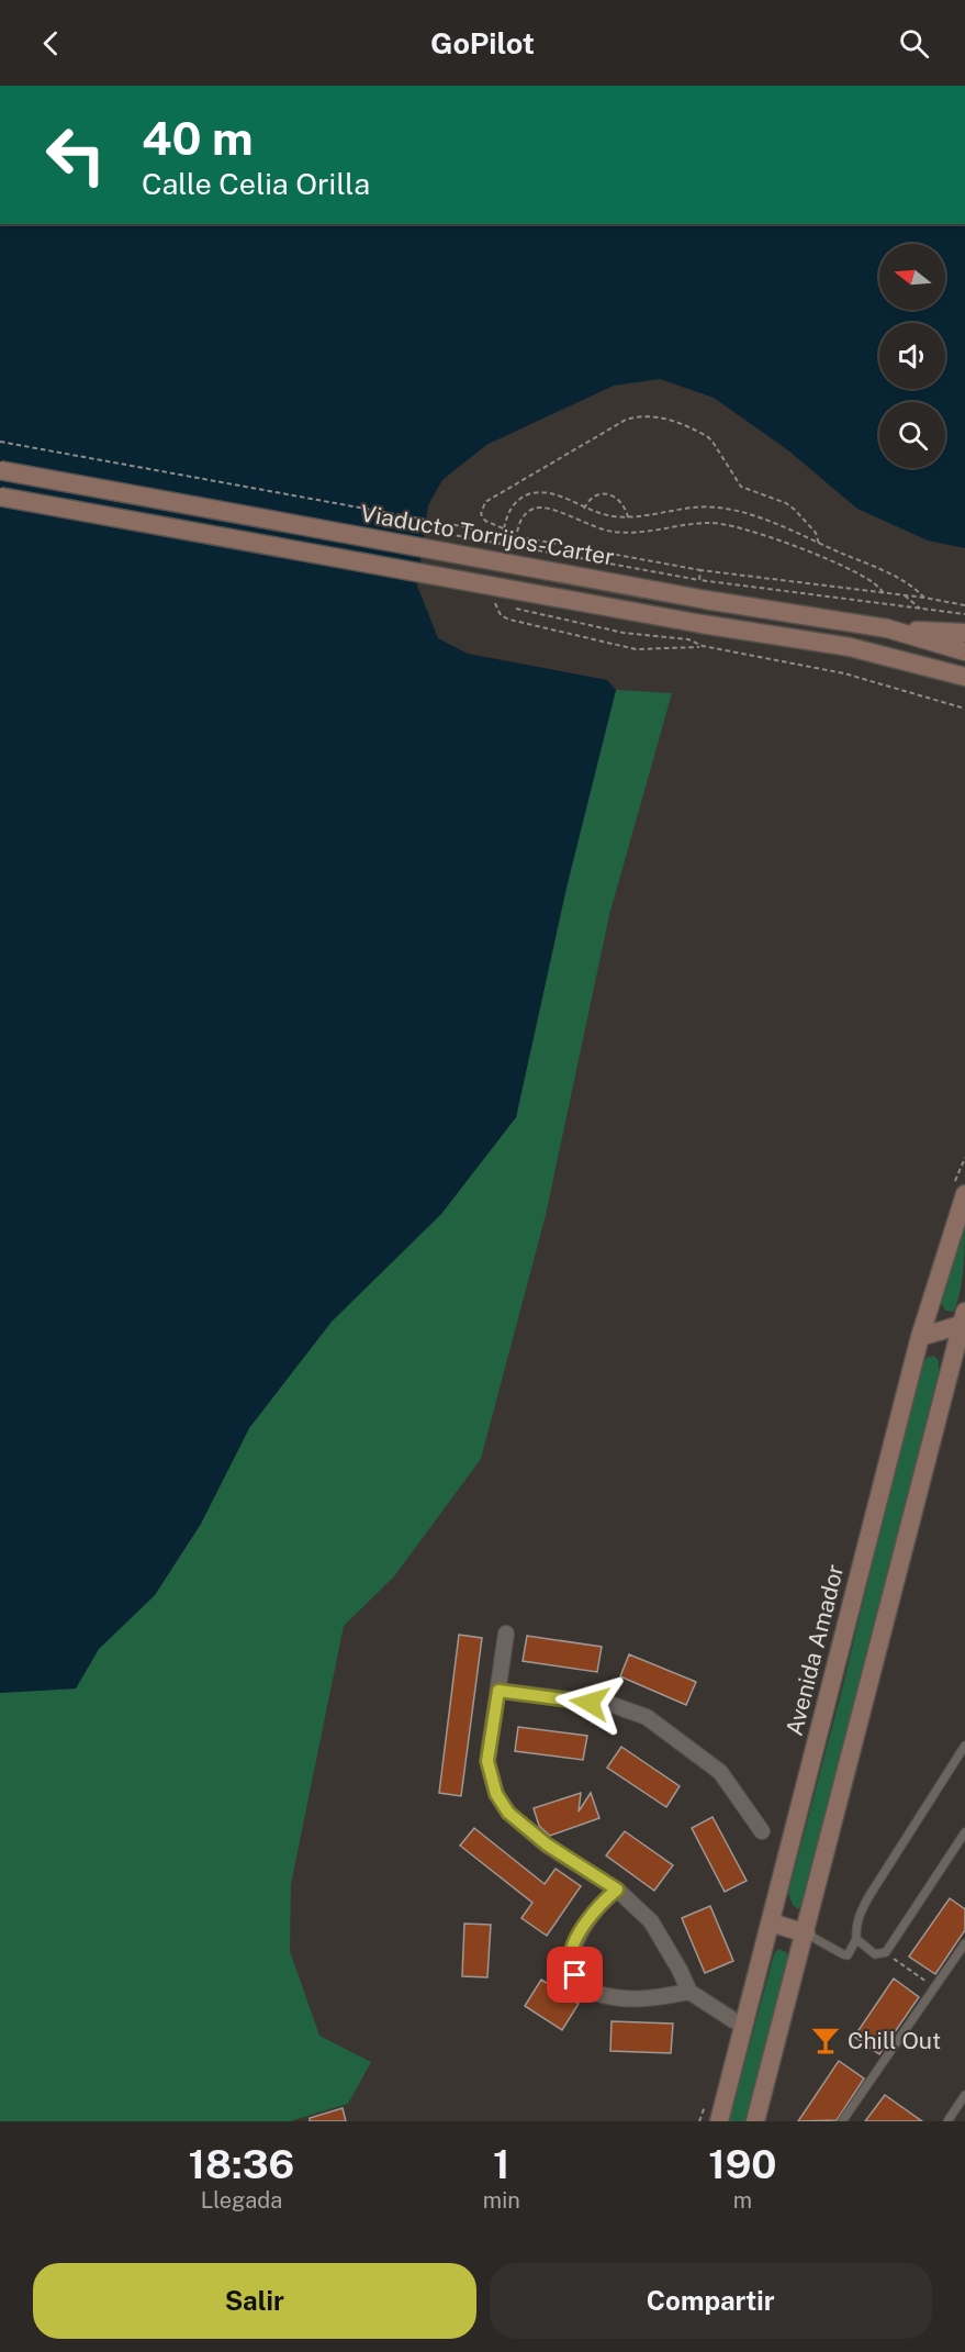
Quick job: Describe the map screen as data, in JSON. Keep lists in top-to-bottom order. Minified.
{"streets":{"main road":["Viaducto Torrijos-Carter","Avenida Amador"]},"places":{"bar":["Chill Out"]},"north":"left","page":{"header":"GoPilot","turn":["40 m","Calle Celia Orilla"],"eta":["18:36","Llegada","1","min","190","m"],"buttons":["Salir","Compartir"]}}
